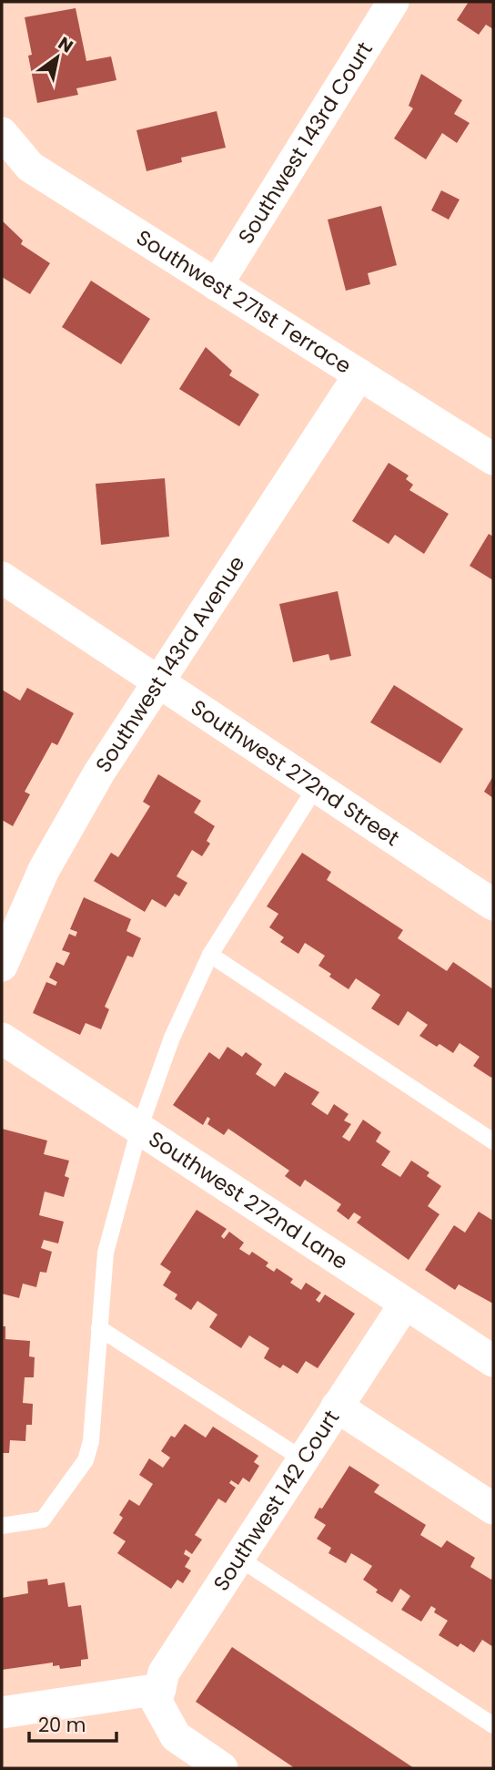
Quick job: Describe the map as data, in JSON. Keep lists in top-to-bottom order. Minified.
{"streets":{"street":["Southwest 143rd Court","Southwest 271st Terrace","Southwest 143rd Avenue","Southwest 272nd Street","Southwest 272nd Lane","Southwest 142 Court"]},"crossings":[["Southwest 143rd Court","Southwest 271st Terrace"],["Southwest 271st Terrace","Southwest 143rd Avenue"],["Southwest 143rd Avenue","Southwest 272nd Street"],["Southwest 272nd Lane","Southwest 142 Court"]],"scale_bar":"20 m","north":"top right"}
